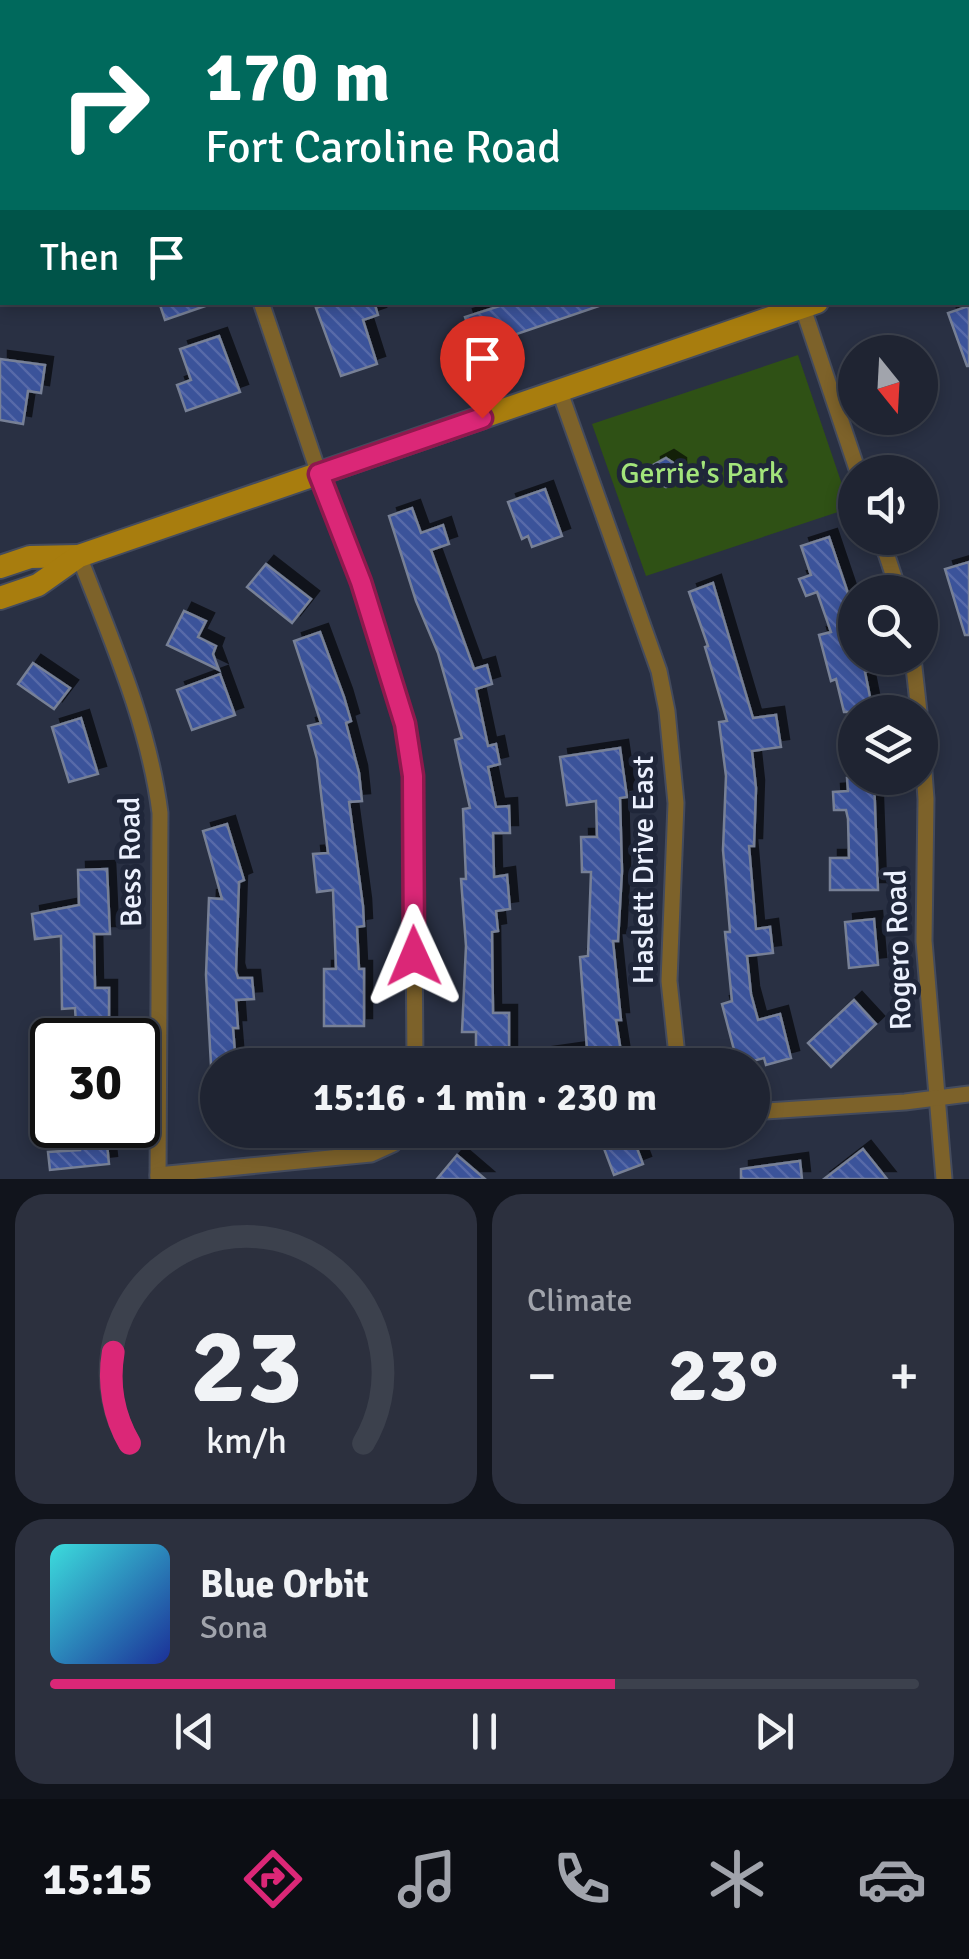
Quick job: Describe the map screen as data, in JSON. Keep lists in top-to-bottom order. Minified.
{"streets":{"street":["Bess Road","Haslett Drive East","Rogero Road"]},"parks":["Gerrie's Park"],"north":"bottom","page":{"turn":["170 m","Fort Caroline Road"],"then":"Then","limit":"30","trip":"15:16 · 1 min · 230 m","tile":"Climate","heat":["−","23°","+"],"song":["Blue Orbit","Sona"],"tabs":"15:15","gauge":["23","km/h"]}}
